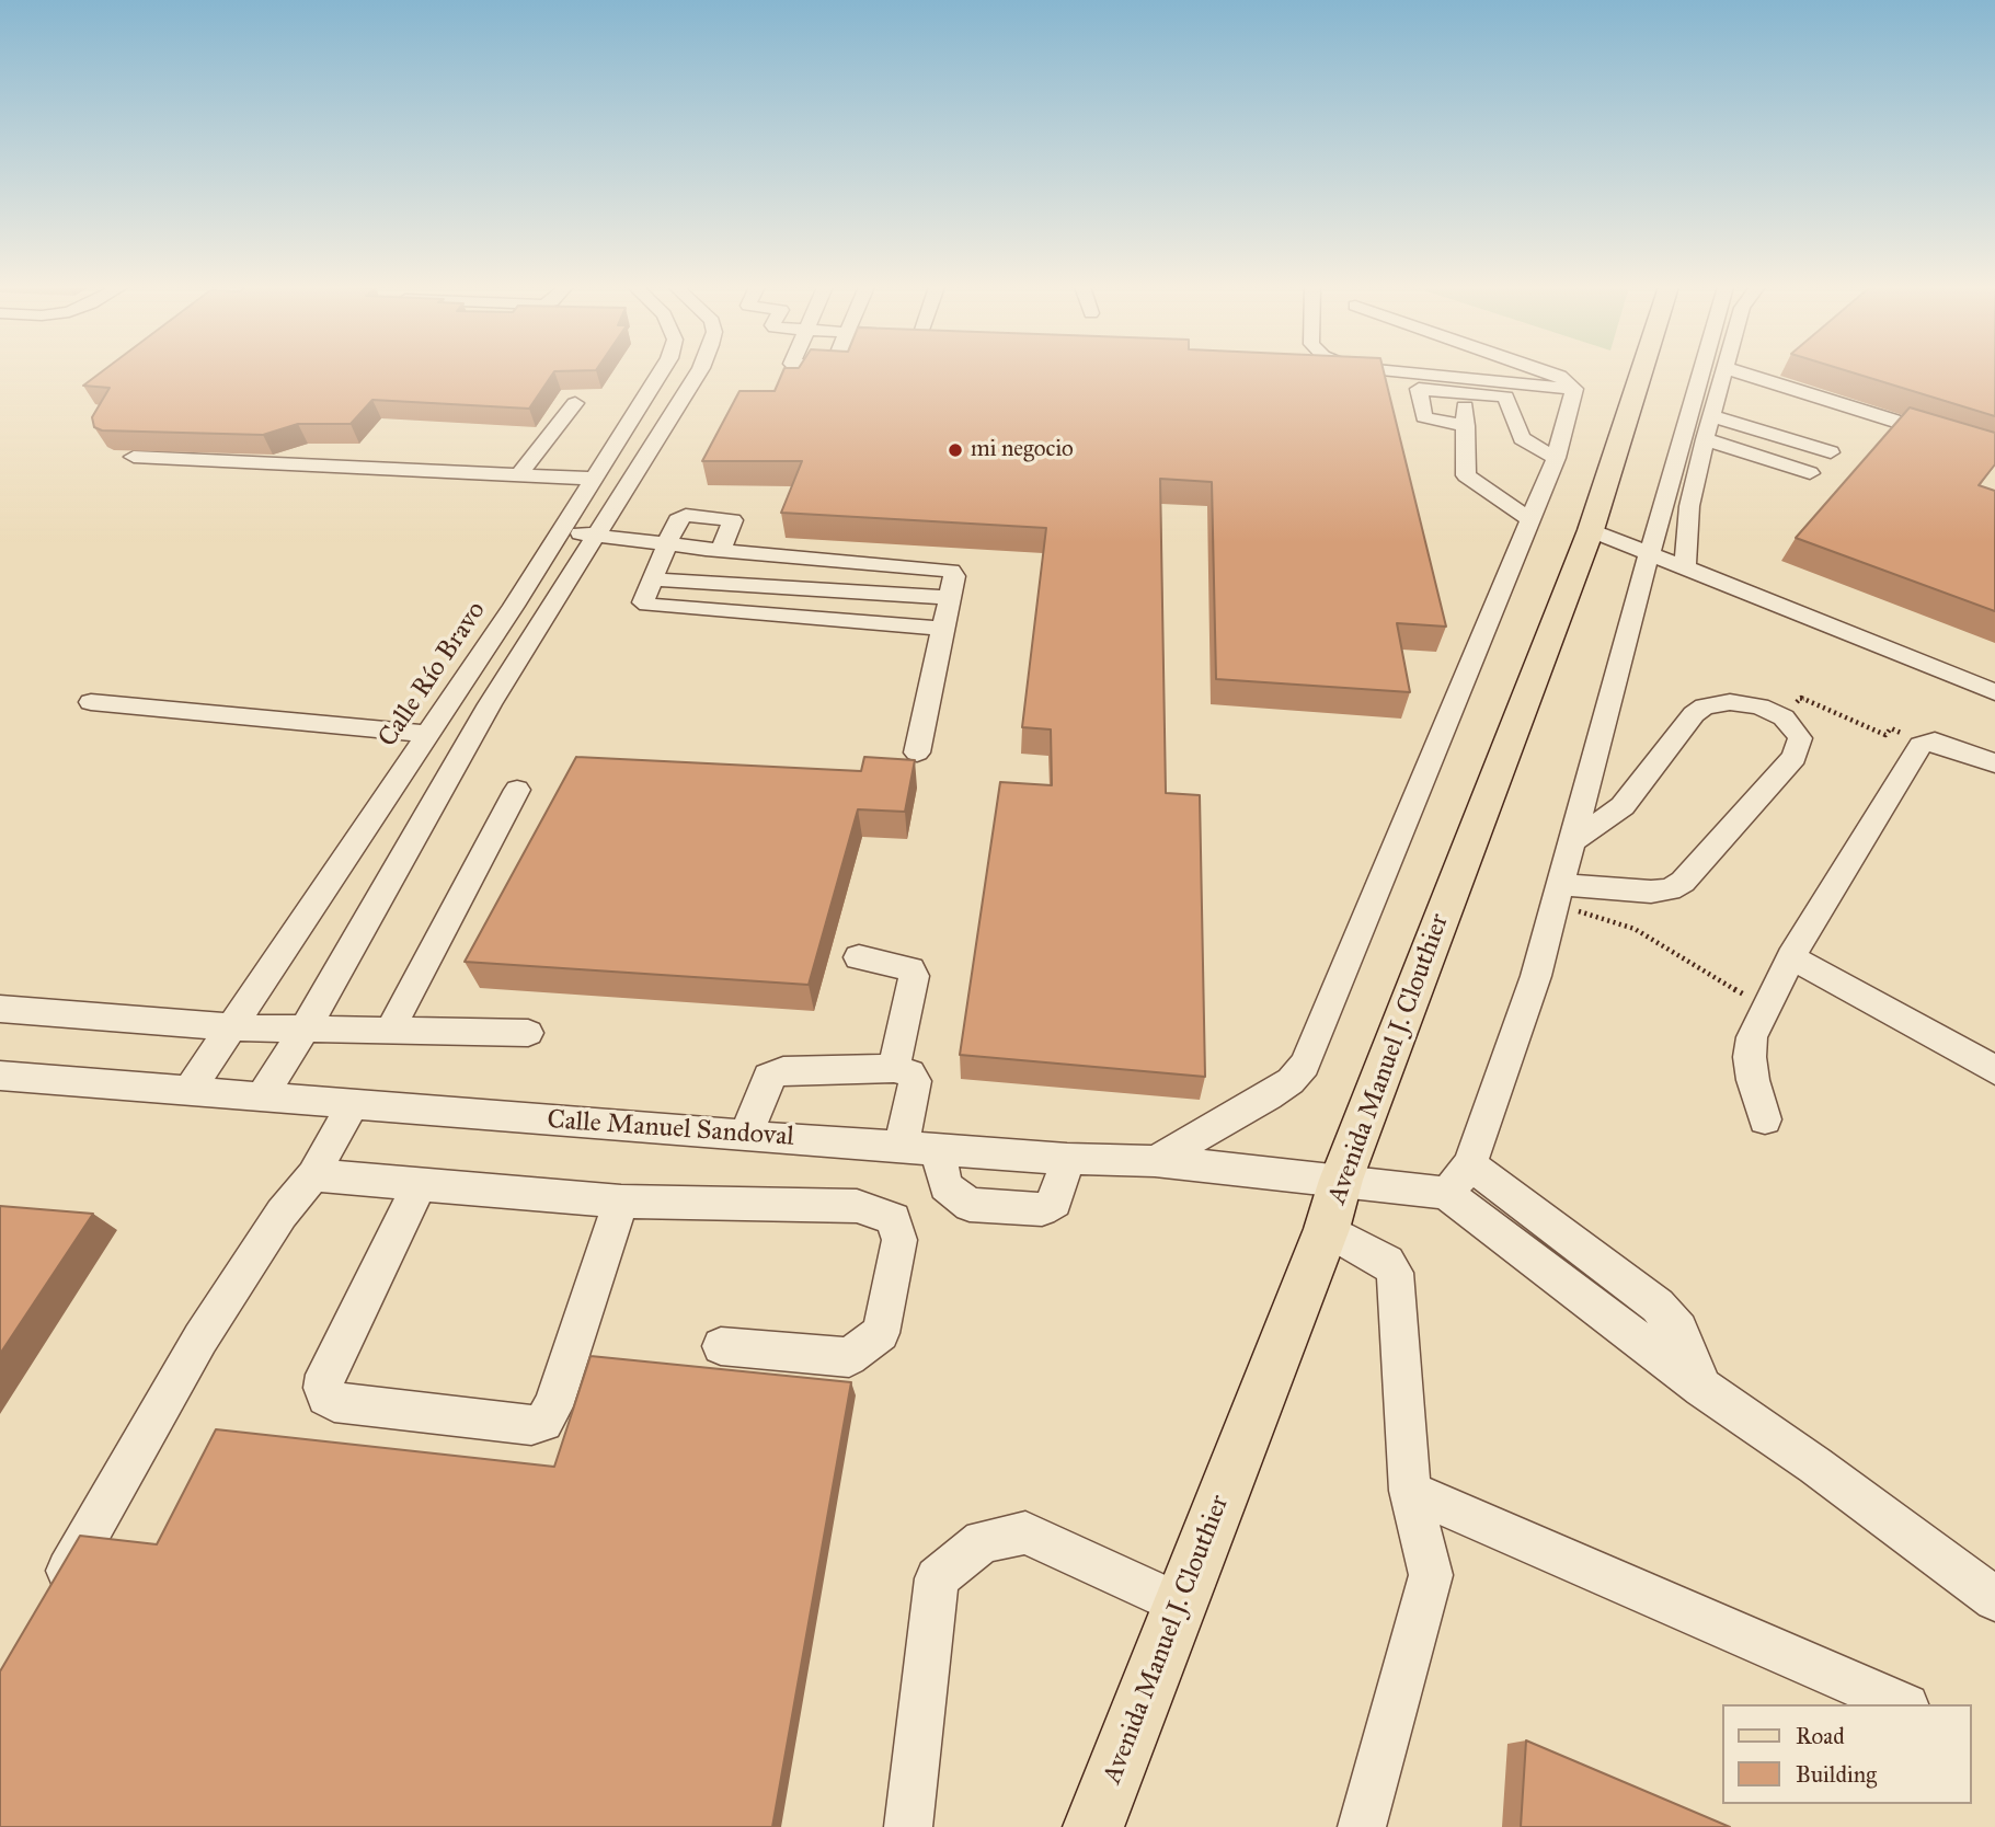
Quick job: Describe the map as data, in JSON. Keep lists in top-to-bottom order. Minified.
{"streets":{"main road":["Avenida Manuel J. Clouthier"],"street":["Calle Río Bravo","Calle Manuel Sandoval"]},"crossings":[["Calle Río Bravo","Calle Manuel Sandoval"],["Avenida Manuel J. Clouthier","Calle Manuel Sandoval"]],"places":["mi negocio"],"legend":["Road","Building"]}
